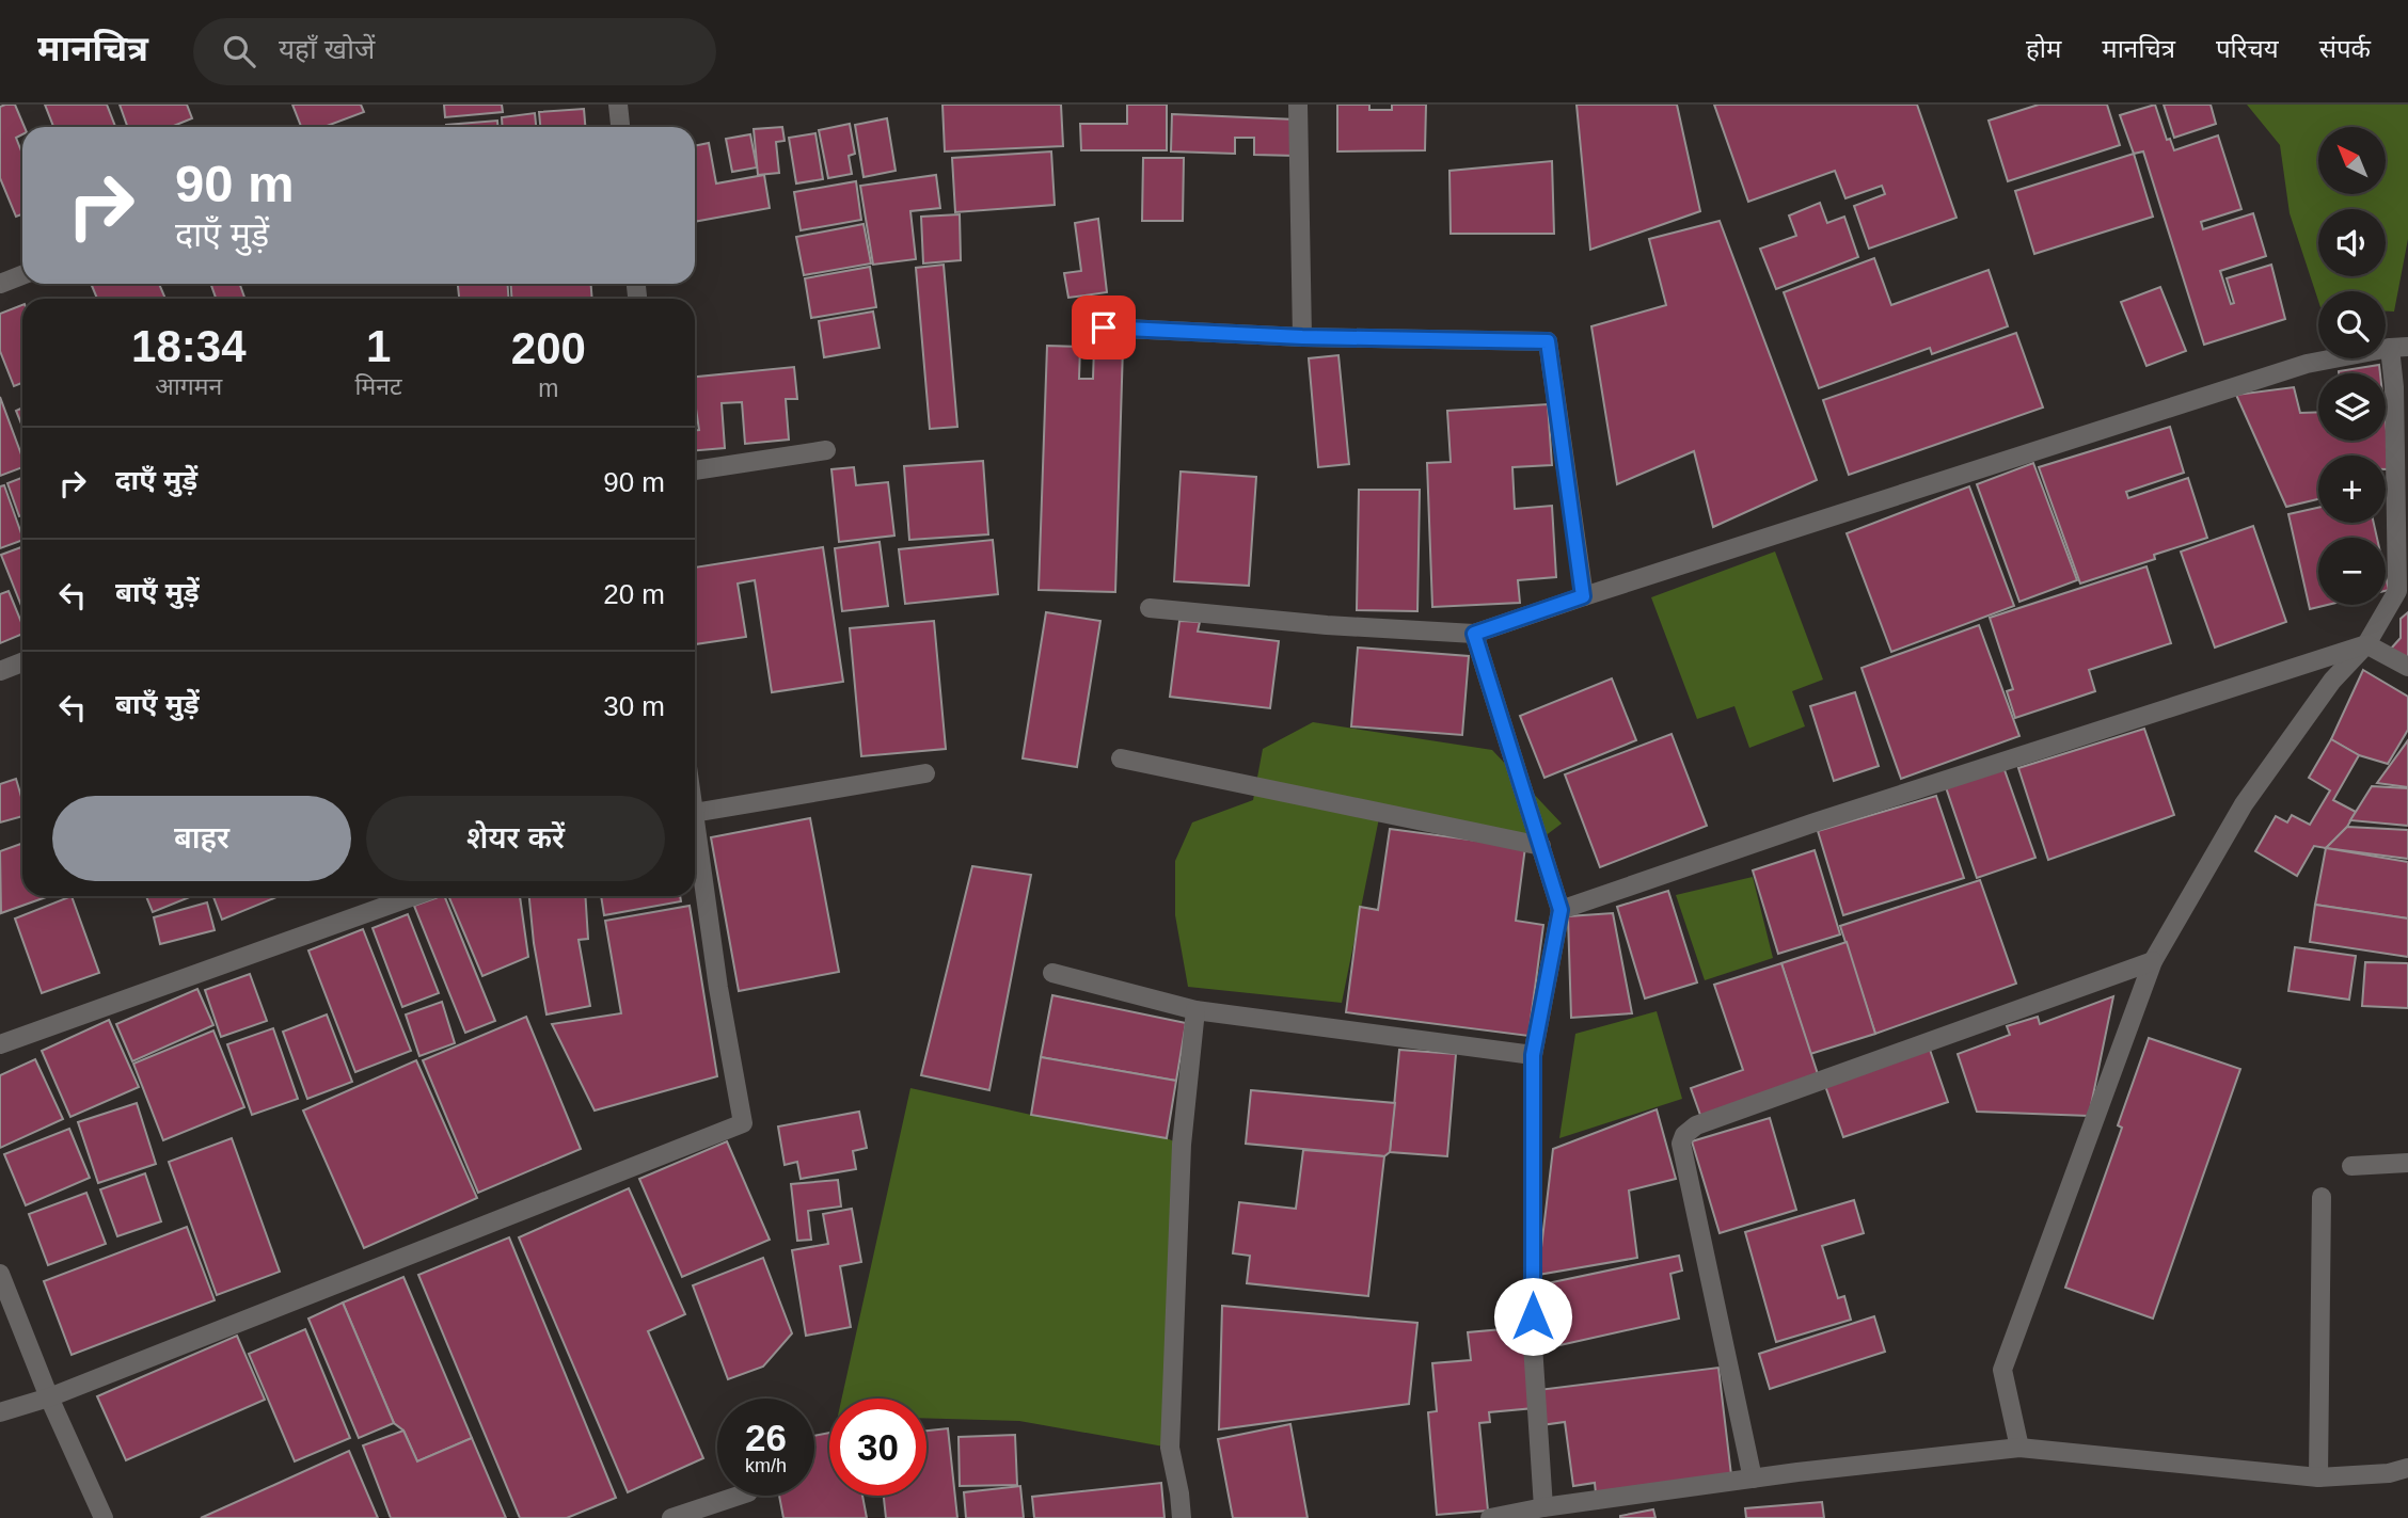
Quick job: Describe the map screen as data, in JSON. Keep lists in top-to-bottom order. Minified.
{"north":"top left","page":{"header":"मानचित्र","search":"यहाँ खोजें","nav":["होम","मानचित्र","परिचय","संपर्क"],"map_buttons":["+","−"],"turn":["90 m","दाएँ मुड़ें"],"eta":["18:34","आगमन","1","मिनट","200","m"],"list":[{"name":"दाएँ मुड़ें","value":"90 m"},{"name":"बाएँ मुड़ें","value":"20 m"},{"name":"बाएँ मुड़ें","value":"30 m"}],"buttons":["बाहर","शेयर करें"],"speed":"26 km/h","limit":"30"}}
